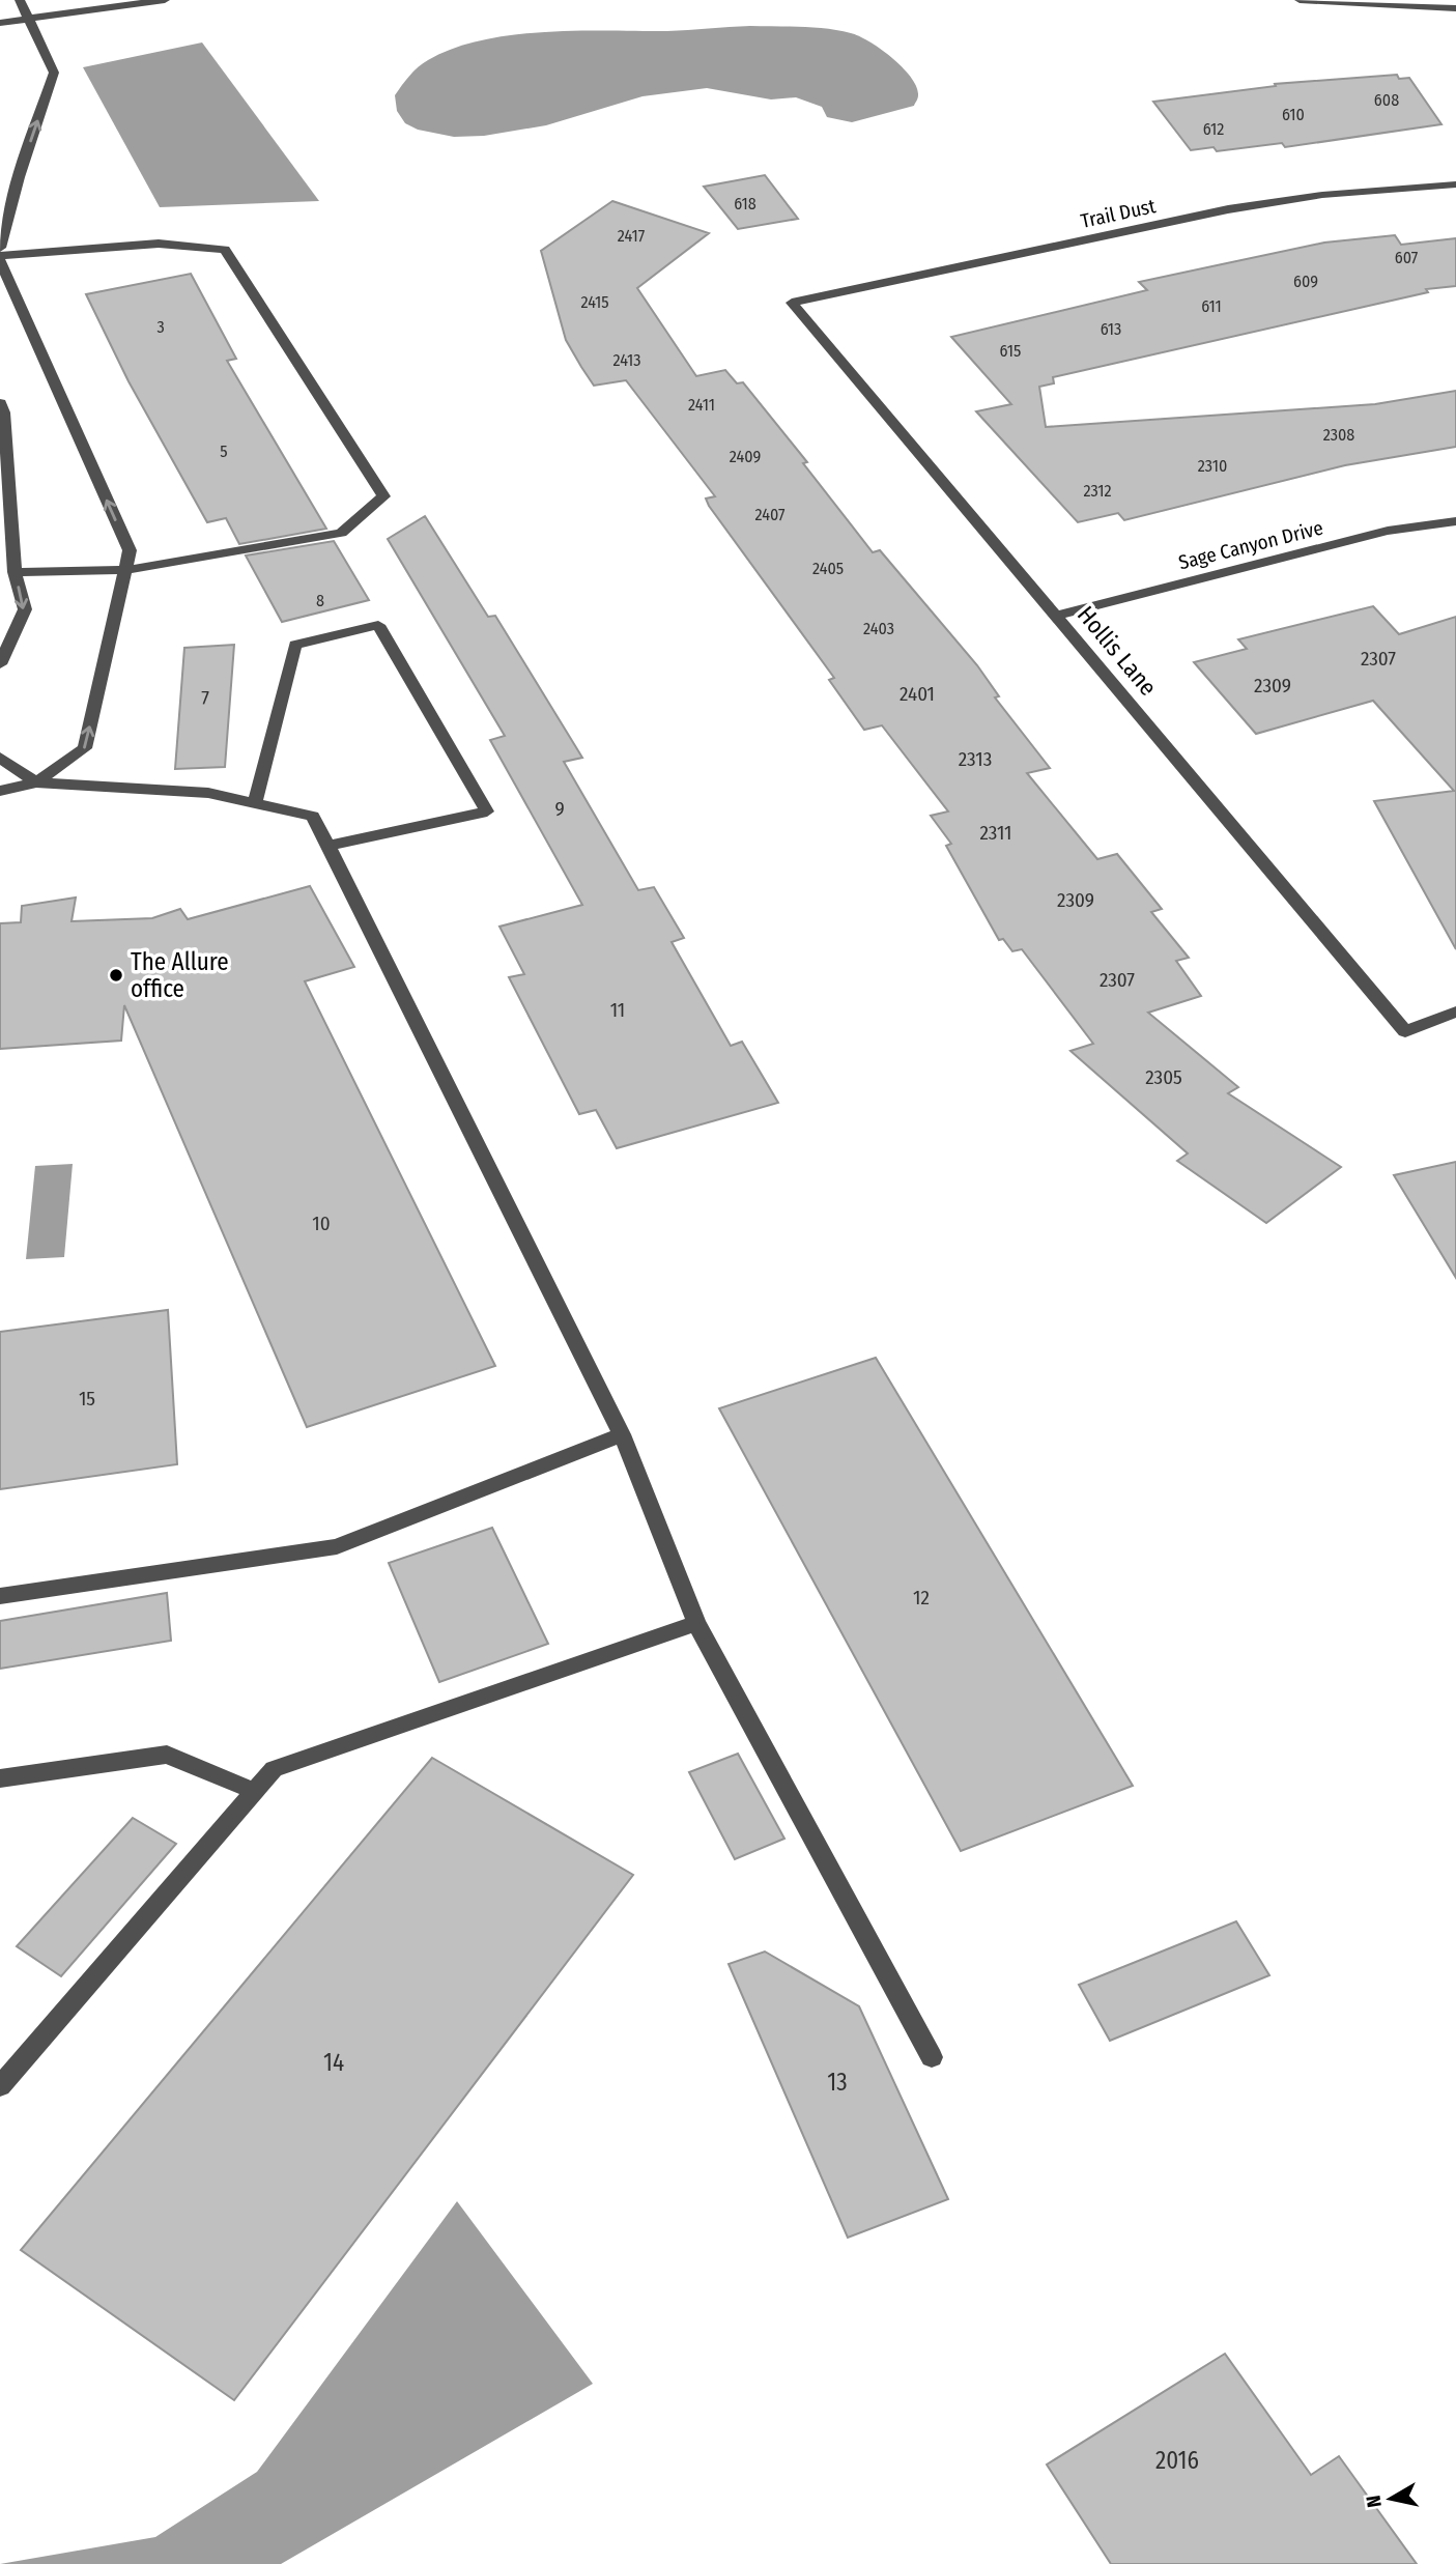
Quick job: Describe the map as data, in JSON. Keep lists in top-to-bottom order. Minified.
{"streets":{"street":["Trail Dust","Sage Canyon Drive","Hollis Lane"]},"crossings":[["Trail Dust","Hollis Lane"],["Sage Canyon Drive","Hollis Lane"]],"places":["The Allure office"],"house_numbers":["608","610","612","618","2417","607","609","2415","611","3","613","615","2413","2411","2308","5","2409","2310","2312","2407","2405","8","2403","2307","2309","2401","7","2313","9","2311","2309","2307","11","2305","10","15","12","14","13","2016"],"north":"left"}
